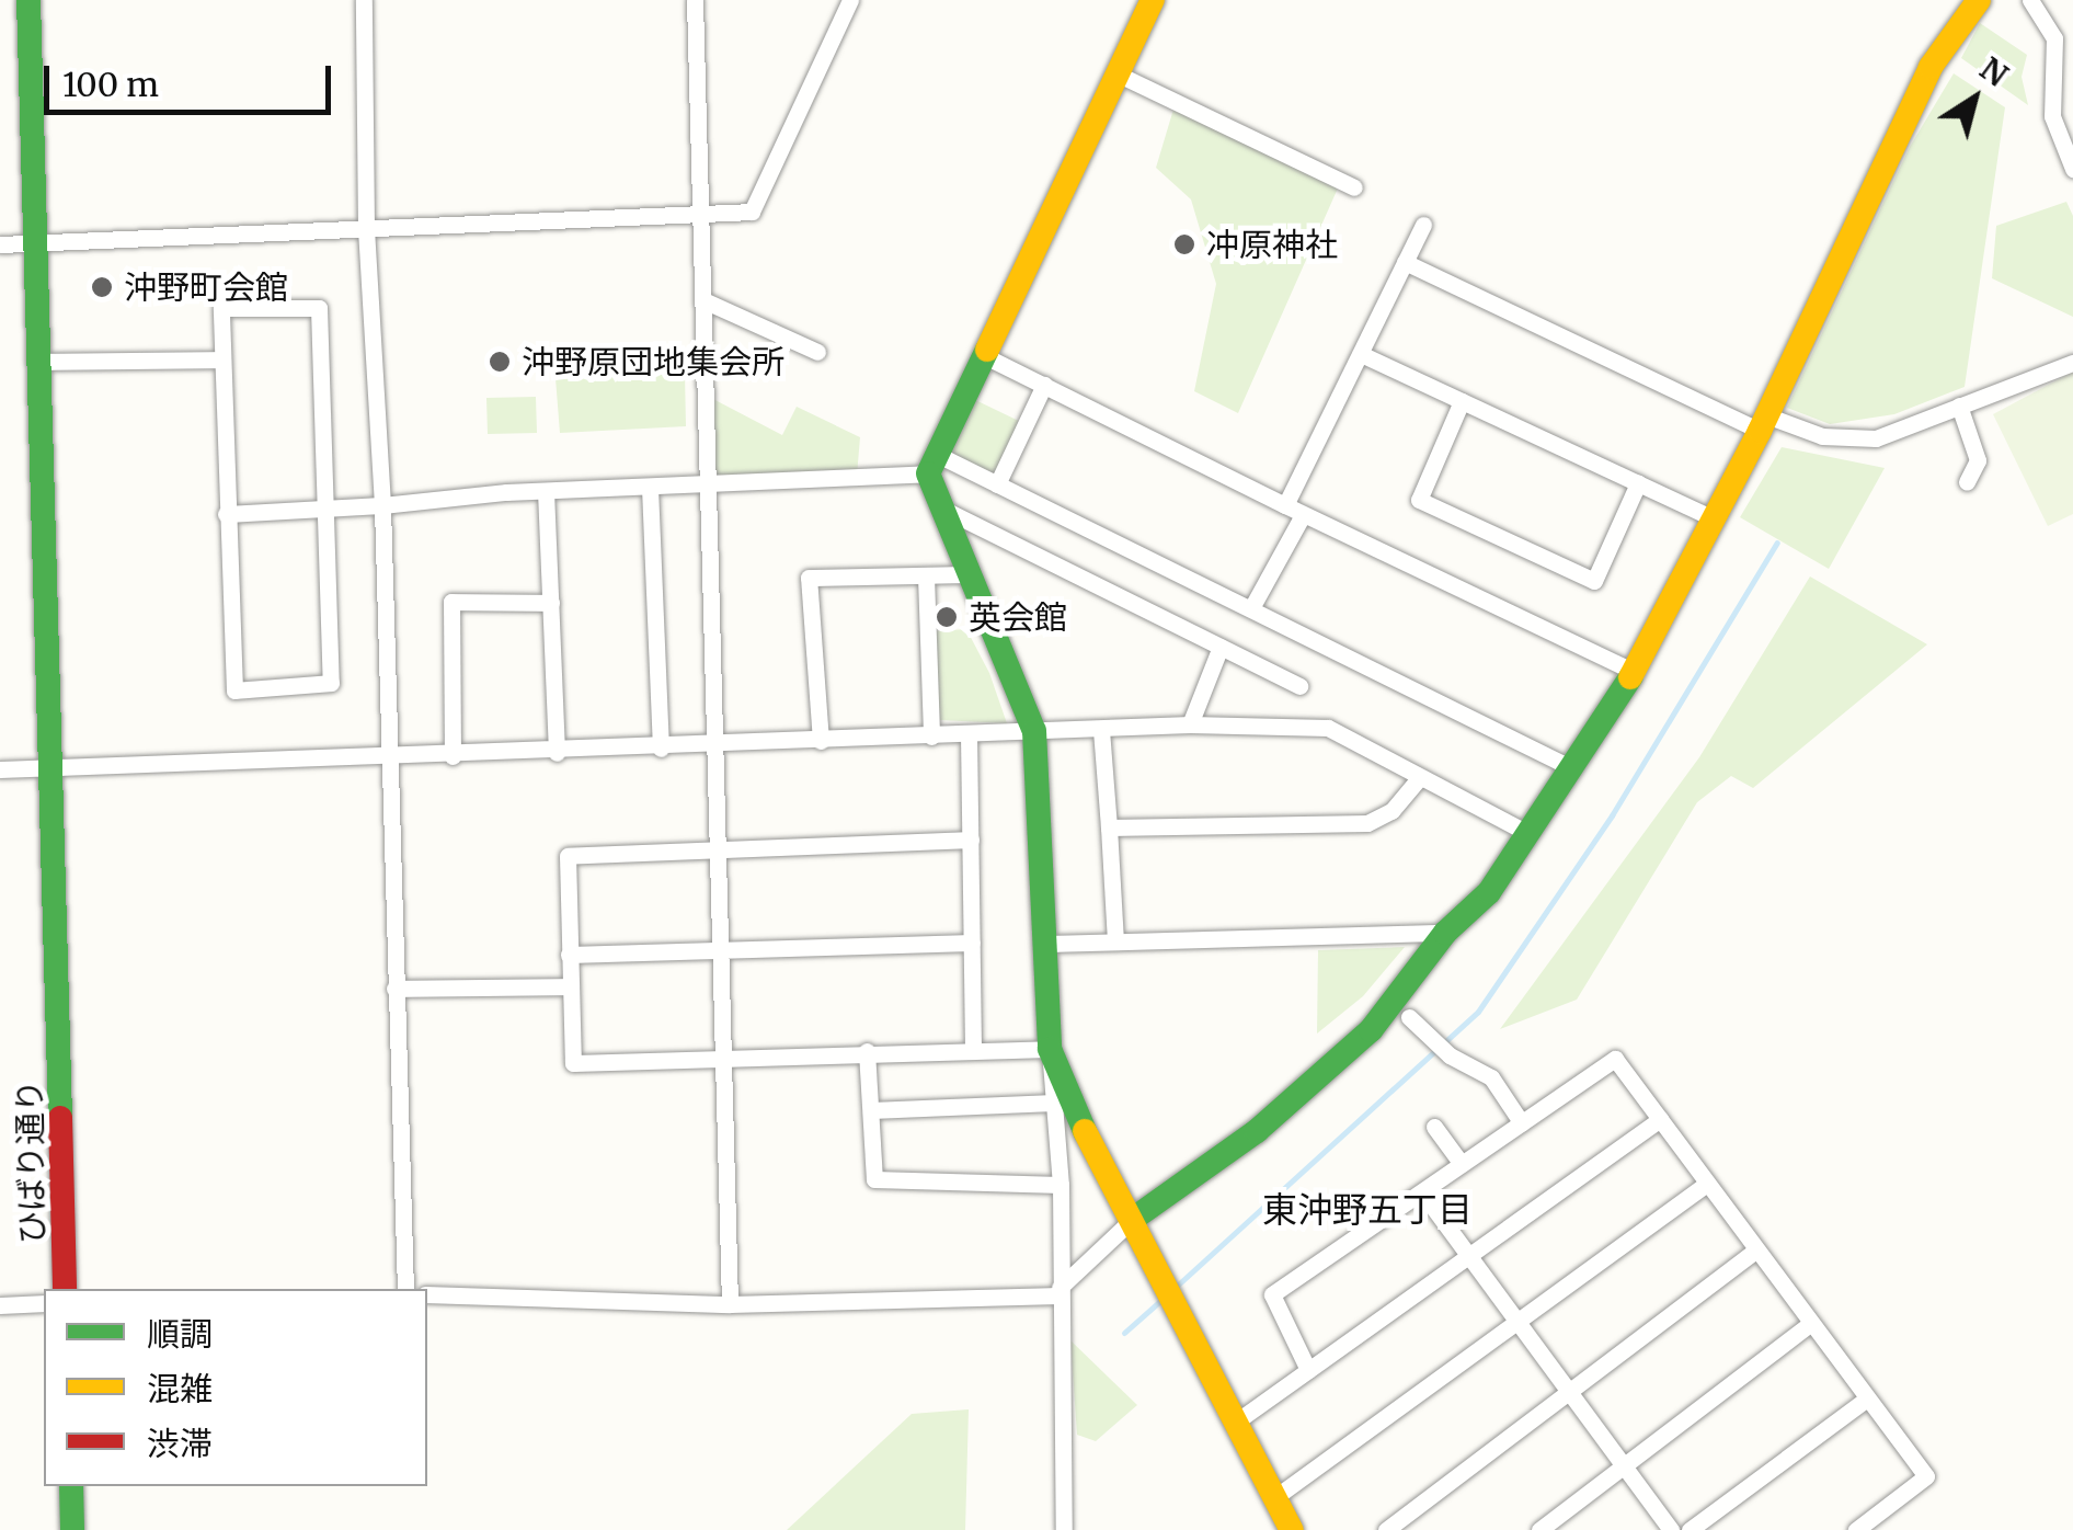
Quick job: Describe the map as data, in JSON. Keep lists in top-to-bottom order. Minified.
{"streets":{"street":["ひばり通り"]},"districts":["東沖野五丁目"],"places":["冲原神社","沖野町会館","沖野原団地集会所","英会館"],"legend":["順調","混雑","渋滞"],"scale_bar":"100 m","north":"top right"}
